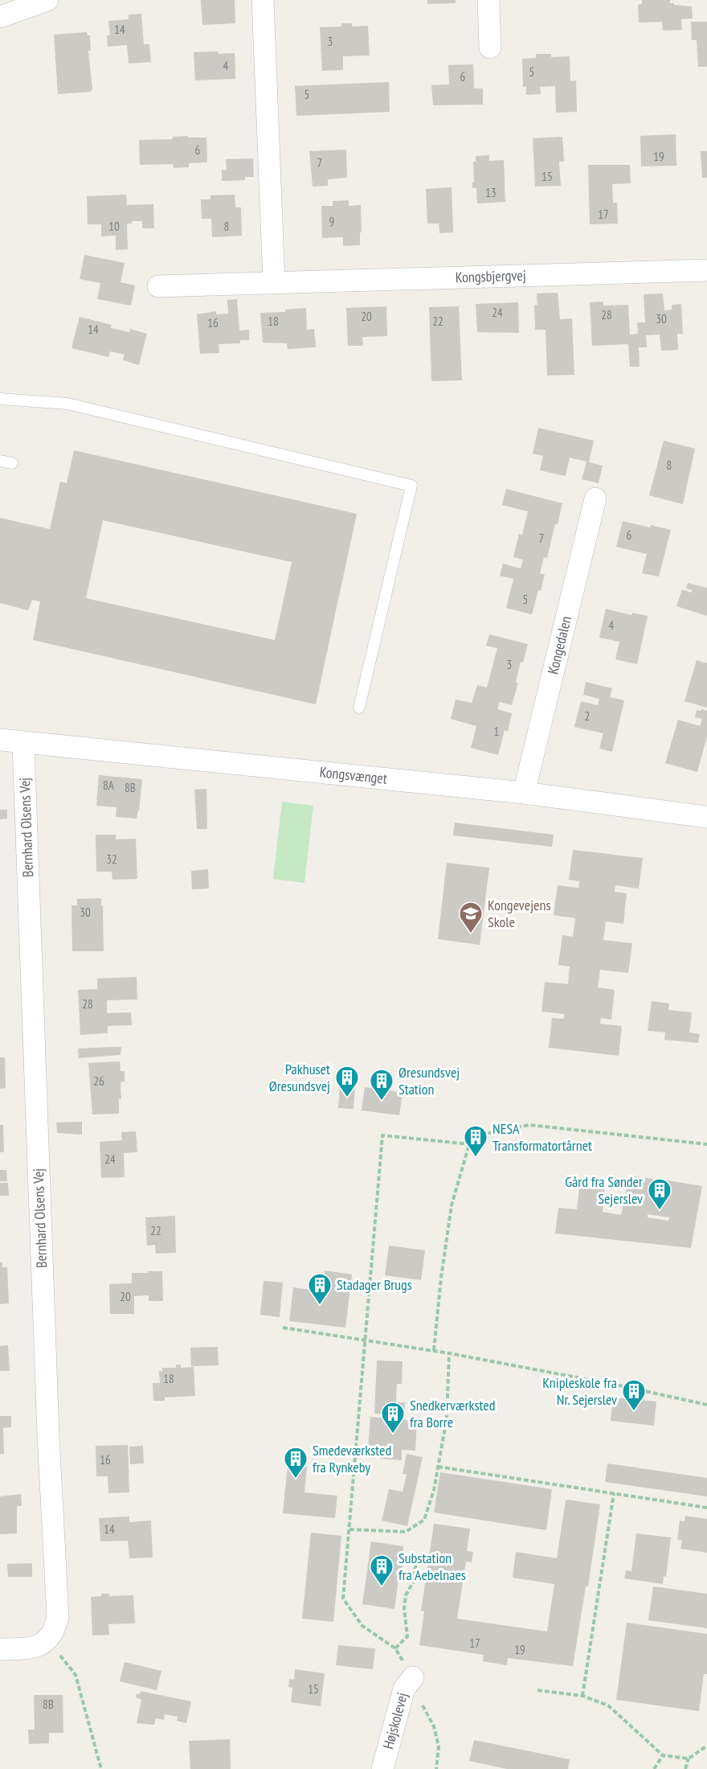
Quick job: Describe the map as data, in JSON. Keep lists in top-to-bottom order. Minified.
{"streets":{"street":["Kongsbjergvej","Kongedalen","Kongsvænget","Bernhard Olsens Vej","Højskolevej"]},"crossings":[["Kongedalen","Kongsvænget"],["Kongsvænget","Bernhard Olsens Vej"]],"places":{"school or university":["Kongevejens Skole"],"building":["Pakhuset Øresundsvej","Øresundsvej Station","NESA Transformatortårnet","Gård fra Sønder Sejerslev","Stadager Brugs","Knipleskole fra Nr. Sejerslev","Snedkerværksted fra Borre","Smedeværksted fra Rynkeby","Substation fra Aebelnaes"]},"house_numbers":["14","3","4","5","6","5","6","19","7","15","13","17","9","10","8","24","28","20","30","18","22","16","14","8","6","7","5","4","3","2","1","8A","8B","32","30","28","26","24","22","20","18","16","14","17","19","15","8B"]}
